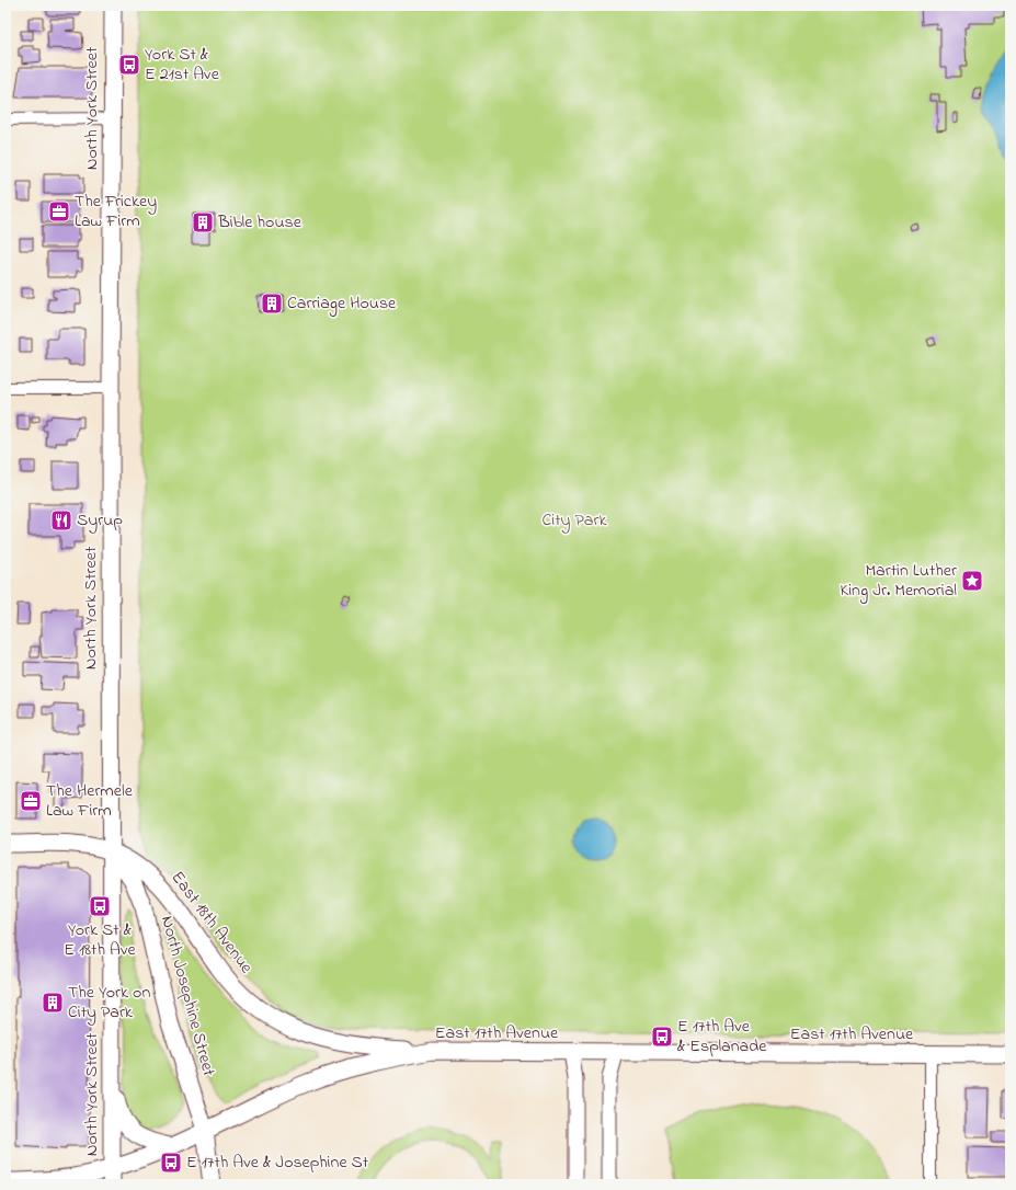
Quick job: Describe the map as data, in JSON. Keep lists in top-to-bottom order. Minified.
{"streets":{"main road":["North York Street","East 18th Avenue","North Josephine Street","East 17th Avenue"]},"crossings":[["North York Street","East 18th Avenue"],["North York Street","North Josephine Street"],["North York Street","East 17th Avenue"],["East 18th Avenue","North Josephine Street"],["East 18th Avenue","East 17th Avenue"],["North Josephine Street","East 17th Avenue"]],"parks":["City Park"],"places":{"bus stop":["York St & E 21st Ave","York St & E 18th Ave","E 17th Ave & Esplanade","E 17th Ave & Josephine St"],"office":["The Frickey Law Firm","The Hermele Law Firm"],"building":["Bible house","Carriage House","The York on City Park"],"restaurant":["Syrup"],"place":["Martin Luther King Jr. Memorial"]}}
